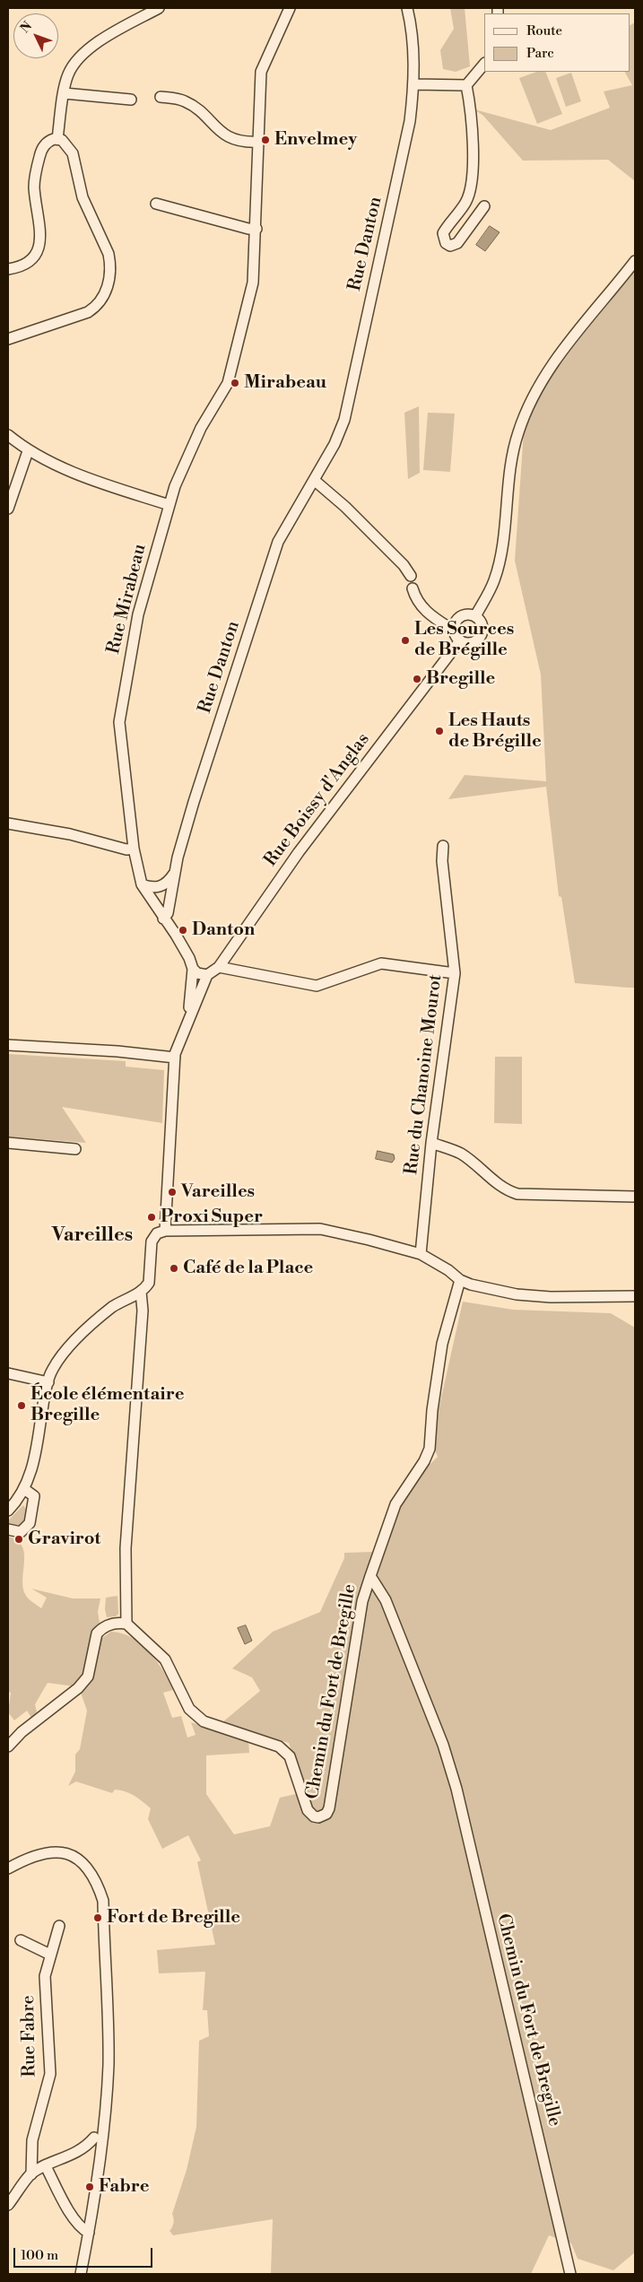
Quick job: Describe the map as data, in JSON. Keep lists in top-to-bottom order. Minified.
{"streets":{"street":["Rue Danton","Rue Mirabeau","Rue Boissy d'Anglas","Rue du Chanoine Mourot","Chemin du Fort de Bregille","Rue Fabre"]},"crossings":[["Rue Danton","Rue Mirabeau"],["Rue Mirabeau","Rue Boissy d'Anglas"]],"districts":["Vareilles"],"places":["Envelmey","Mirabeau","Les Sources de Brégille","Bregille","Les Hauts de Brégille","Danton","Vareilles","Proxi Super","Café de la Place","École élémentaire Bregille","Gravirot","Fort de Bregille","Fabre"],"legend":["Route","Parc"],"scale_bar":"100 m","north":"top left"}
